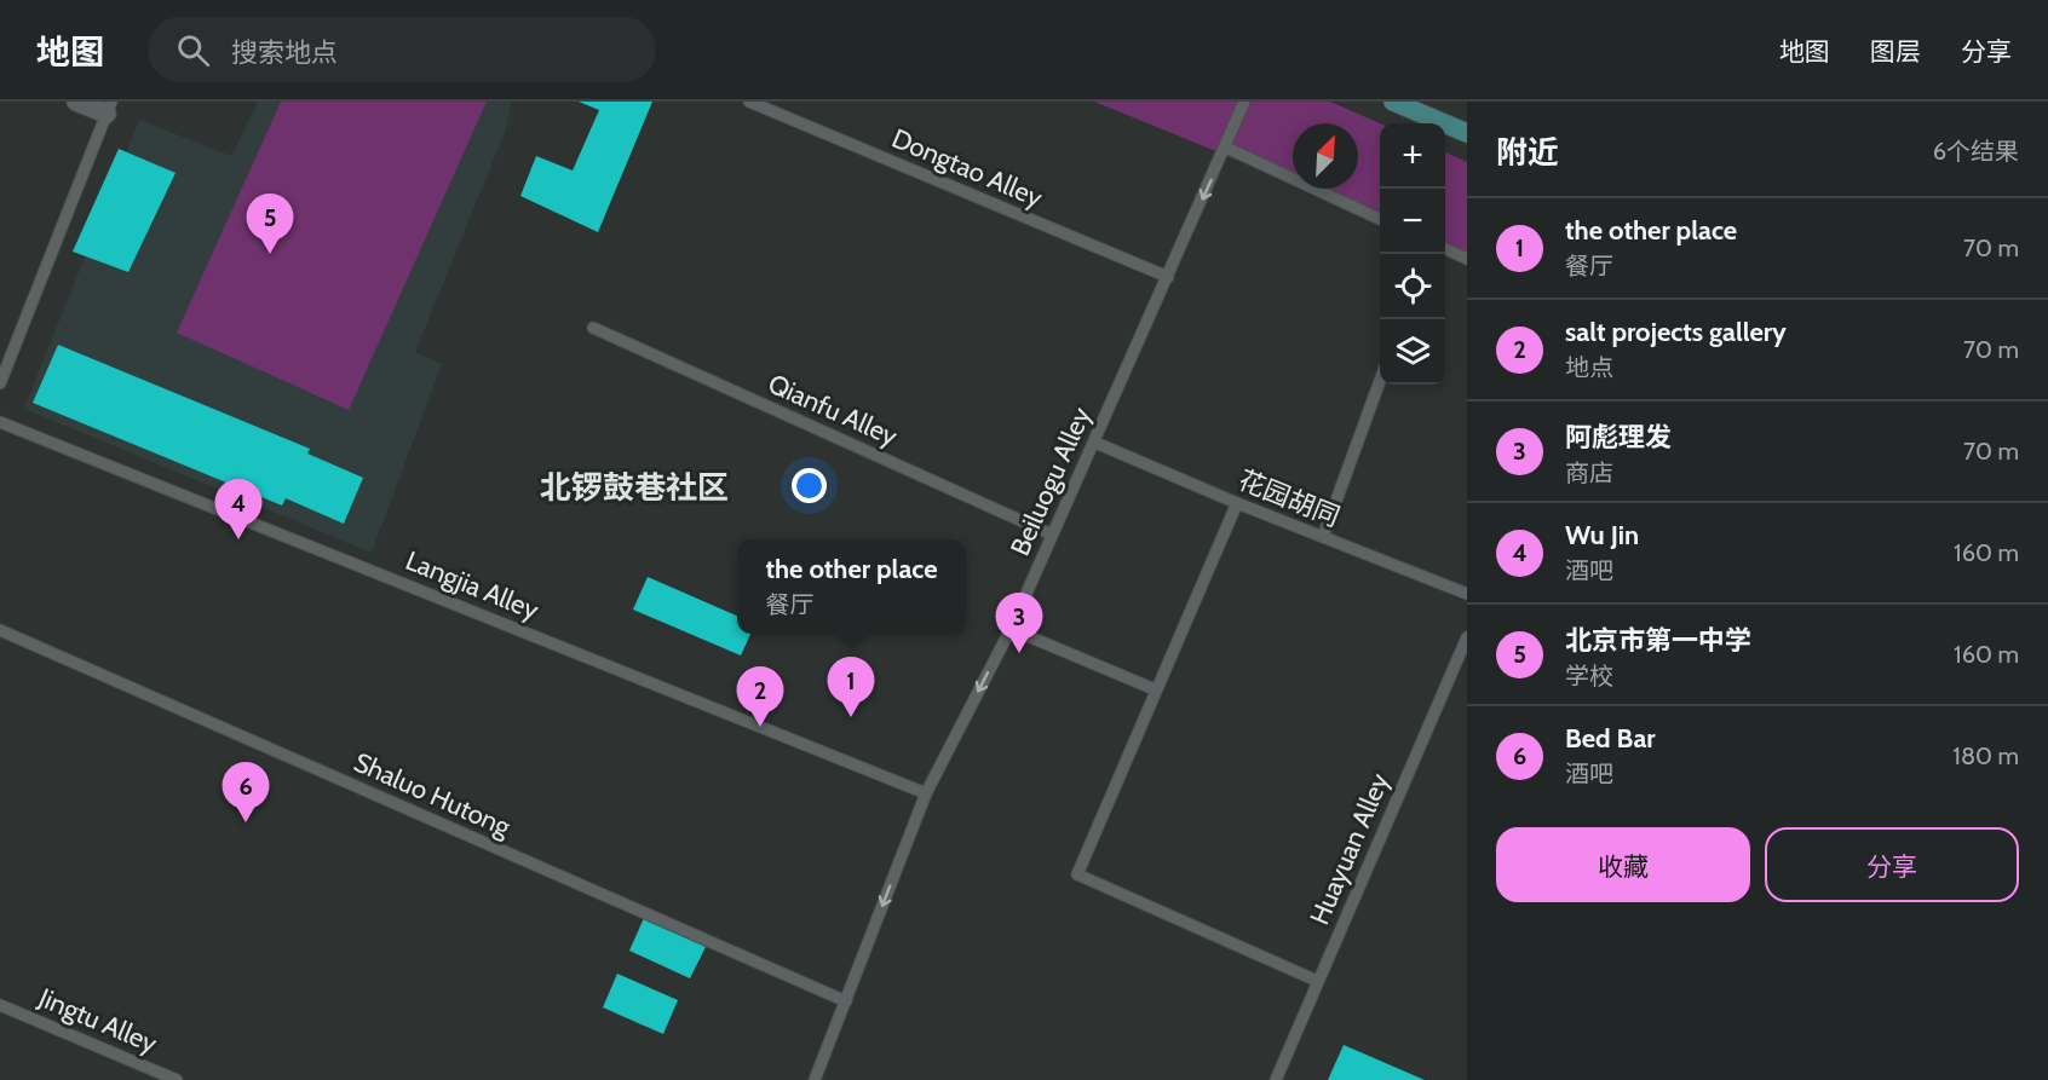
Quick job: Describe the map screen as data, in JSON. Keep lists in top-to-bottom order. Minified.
{"streets":{"lane":["Dongtao Alley","Qianfu Alley","Beiluogu Alley","花园胡同","Langjia Alley","Shaluo Hutong","Huayuan Alley","Jingtu Alley"]},"crossings":[["Dongtao Alley","Beiluogu Alley"],["Qianfu Alley","Beiluogu Alley"],["Beiluogu Alley","花园胡同"],["Beiluogu Alley","Langjia Alley"],["Beiluogu Alley","Shaluo Hutong"]],"one_way":["Beiluogu Alley"],"districts":["北锣鼓巷社区"],"north":"top right","page":{"header":"地图","search":"搜索地点","nav":["地图","图层","分享"],"heading":["附近","6个结果"],"map_buttons":["+","−"],"pins":["5","4","3","1","2","6"],"list":[{"mark":"1","name":"the other place","note":"餐厅","value":"70 m"},{"mark":"2","name":"salt projects gallery","note":"地点","value":"70 m"},{"mark":"3","name":"阿彪理发","note":"商店","value":"70 m"},{"mark":"4","name":"Wu Jin","note":"酒吧","value":"160 m"},{"mark":"5","name":"北京市第一中学","note":"学校","value":"160 m"},{"mark":"6","name":"Bed Bar","note":"酒吧","value":"180 m"}],"popup":["the other place","餐厅"],"buttons":["收藏","分享"]}}
